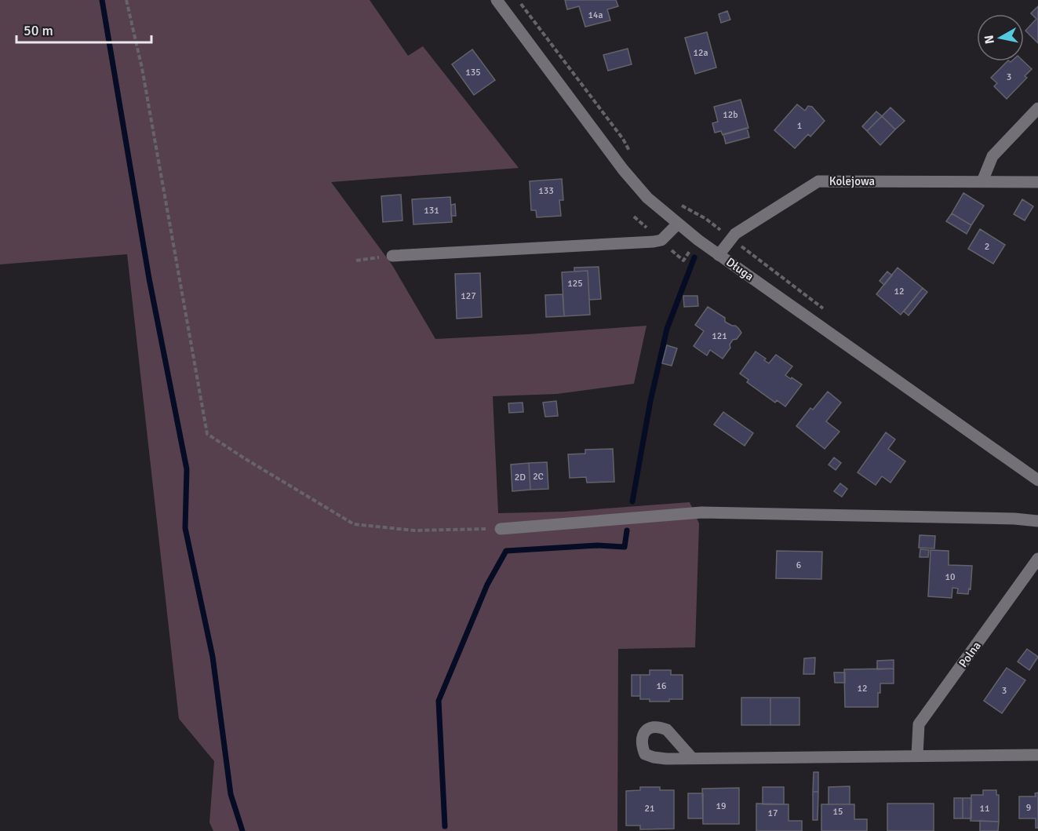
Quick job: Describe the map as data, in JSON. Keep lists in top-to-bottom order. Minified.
{"streets":{"street":["Kolejowa","Długa","Polna"]},"crossings":[["Kolejowa","Długa"]],"house_numbers":["14a","12a","135","3","12b","1","133","131","2","125","12","127","121","2C","2D","6","10","16","12","3","19","9","21","11","15","17"],"scale_bar":"50 m","north":"left"}
